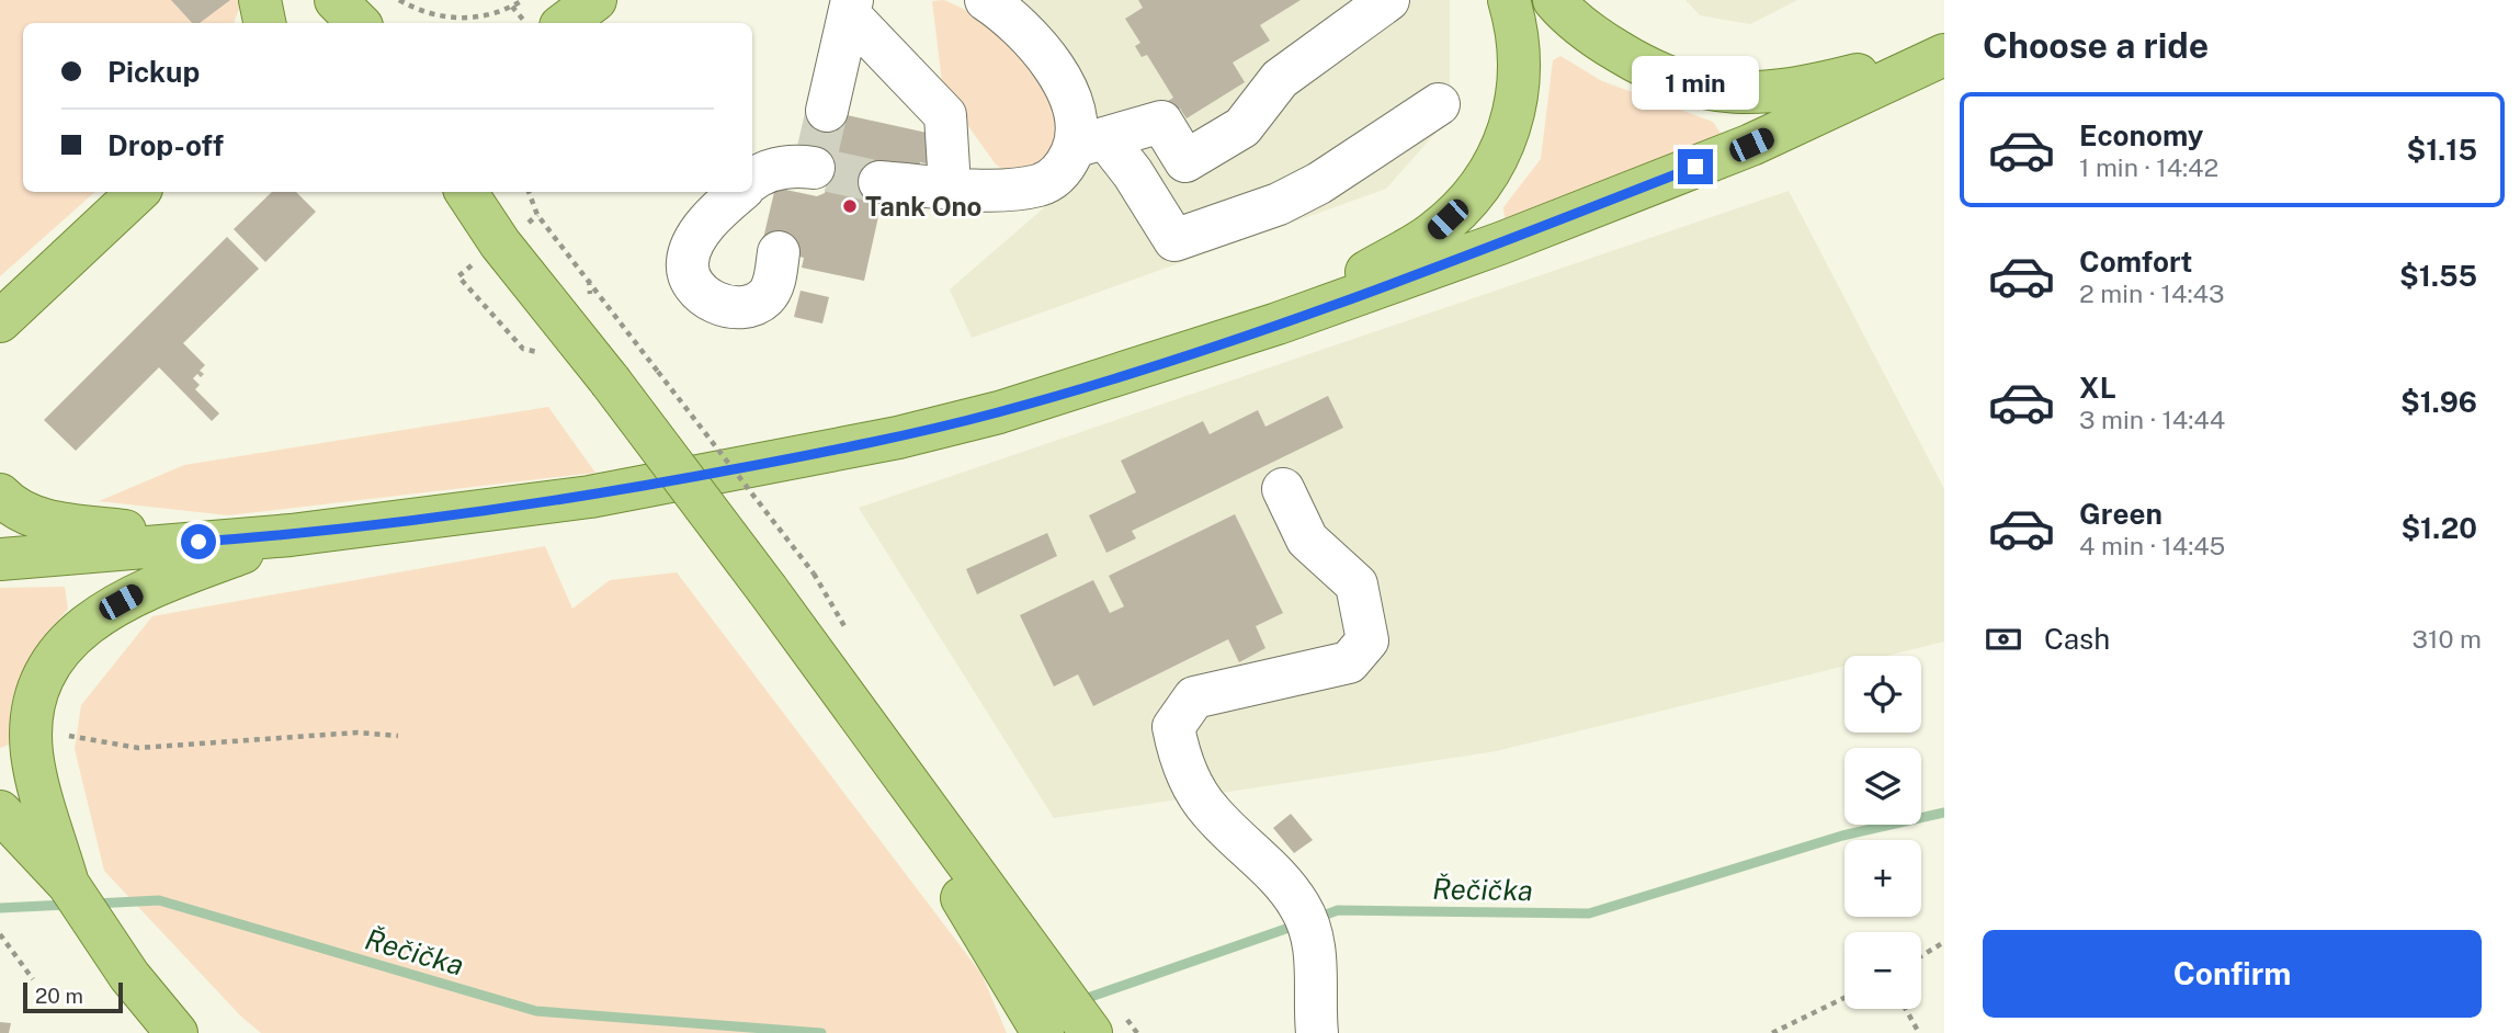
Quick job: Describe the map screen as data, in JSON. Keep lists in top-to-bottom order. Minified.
{"water":["Řečička"],"places":["Tank Ono"],"scale_bar":"20 m","page":{"heading":"Choose a ride","banner":["Pickup","Drop-off"],"bubble":"1 min","list":[{"name":"Economy","note":"1 min · 14:42","value":"$1.15"},{"name":"Comfort","note":"2 min · 14:43","value":"$1.55"},{"name":"XL","note":"3 min · 14:44","value":"$1.96"},{"name":"Green","note":"4 min · 14:45","value":"$1.20"}],"pay":["Cash","310 m"],"map_buttons":["+","−"],"buttons":"Confirm","scale":"20 m"}}
